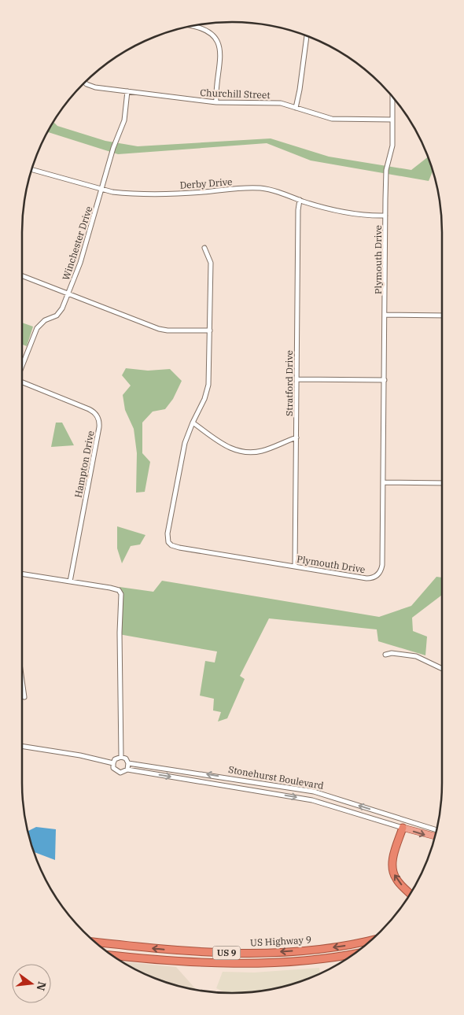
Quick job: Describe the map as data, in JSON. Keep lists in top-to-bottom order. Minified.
{"streets":{"highway":["US Highway 9","US 9"],"main road":["Stonehurst Boulevard"],"street":["Churchill Street","Derby Drive","Winchester Drive","Plymouth Drive","Stratford Drive","Hampton Drive"]},"crossings":[["Churchill Street","Winchester Drive"],["Churchill Street","Plymouth Drive"],["Derby Drive","Winchester Drive"],["Derby Drive","Plymouth Drive"],["Derby Drive","Stratford Drive"],["Plymouth Drive","Stratford Drive"]],"north":"right"}
